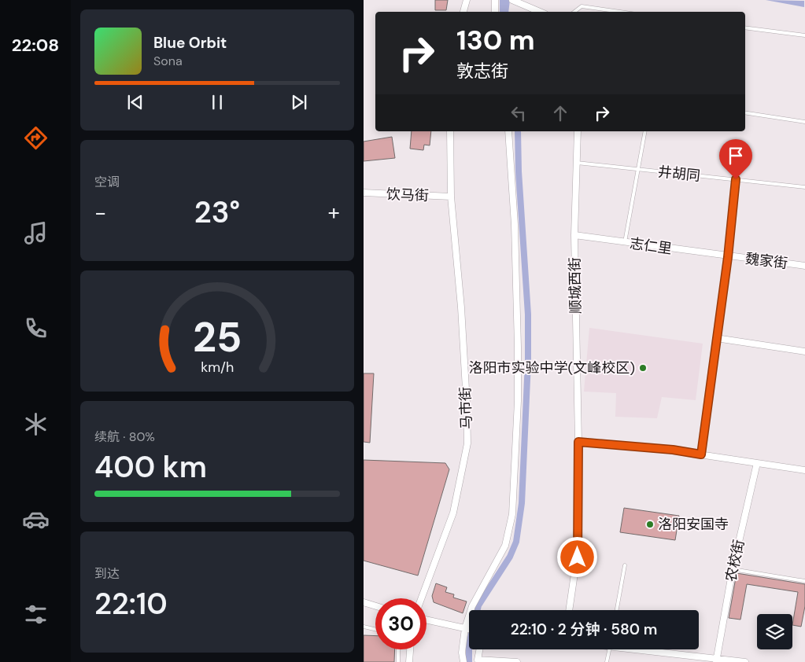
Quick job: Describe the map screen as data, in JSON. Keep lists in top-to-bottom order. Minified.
{"streets":{"street":["饮马街","志仁里","魏家街","顺城西街","马市街","农校街"],"lane":["井胡同"]},"crossings":[["井胡同","顺城西街"],["饮马街","马市街"],["志仁里","魏家街"],["志仁里","顺城西街"]],"places":["洛阳市实验中学(文峰校区)","洛阳安国寺"],"page":{"tabs":"22:08","turn":["130 m","敦志街"],"song":["Blue Orbit","Sona"],"tile":["空调",["续航 · 80%","400 km"],["到达","22:10"]],"heat":["−","23°","+"],"limit":"30","trip":"22:10 · 2 分钟 · 580 m","gauge":["25","km/h"]}}
